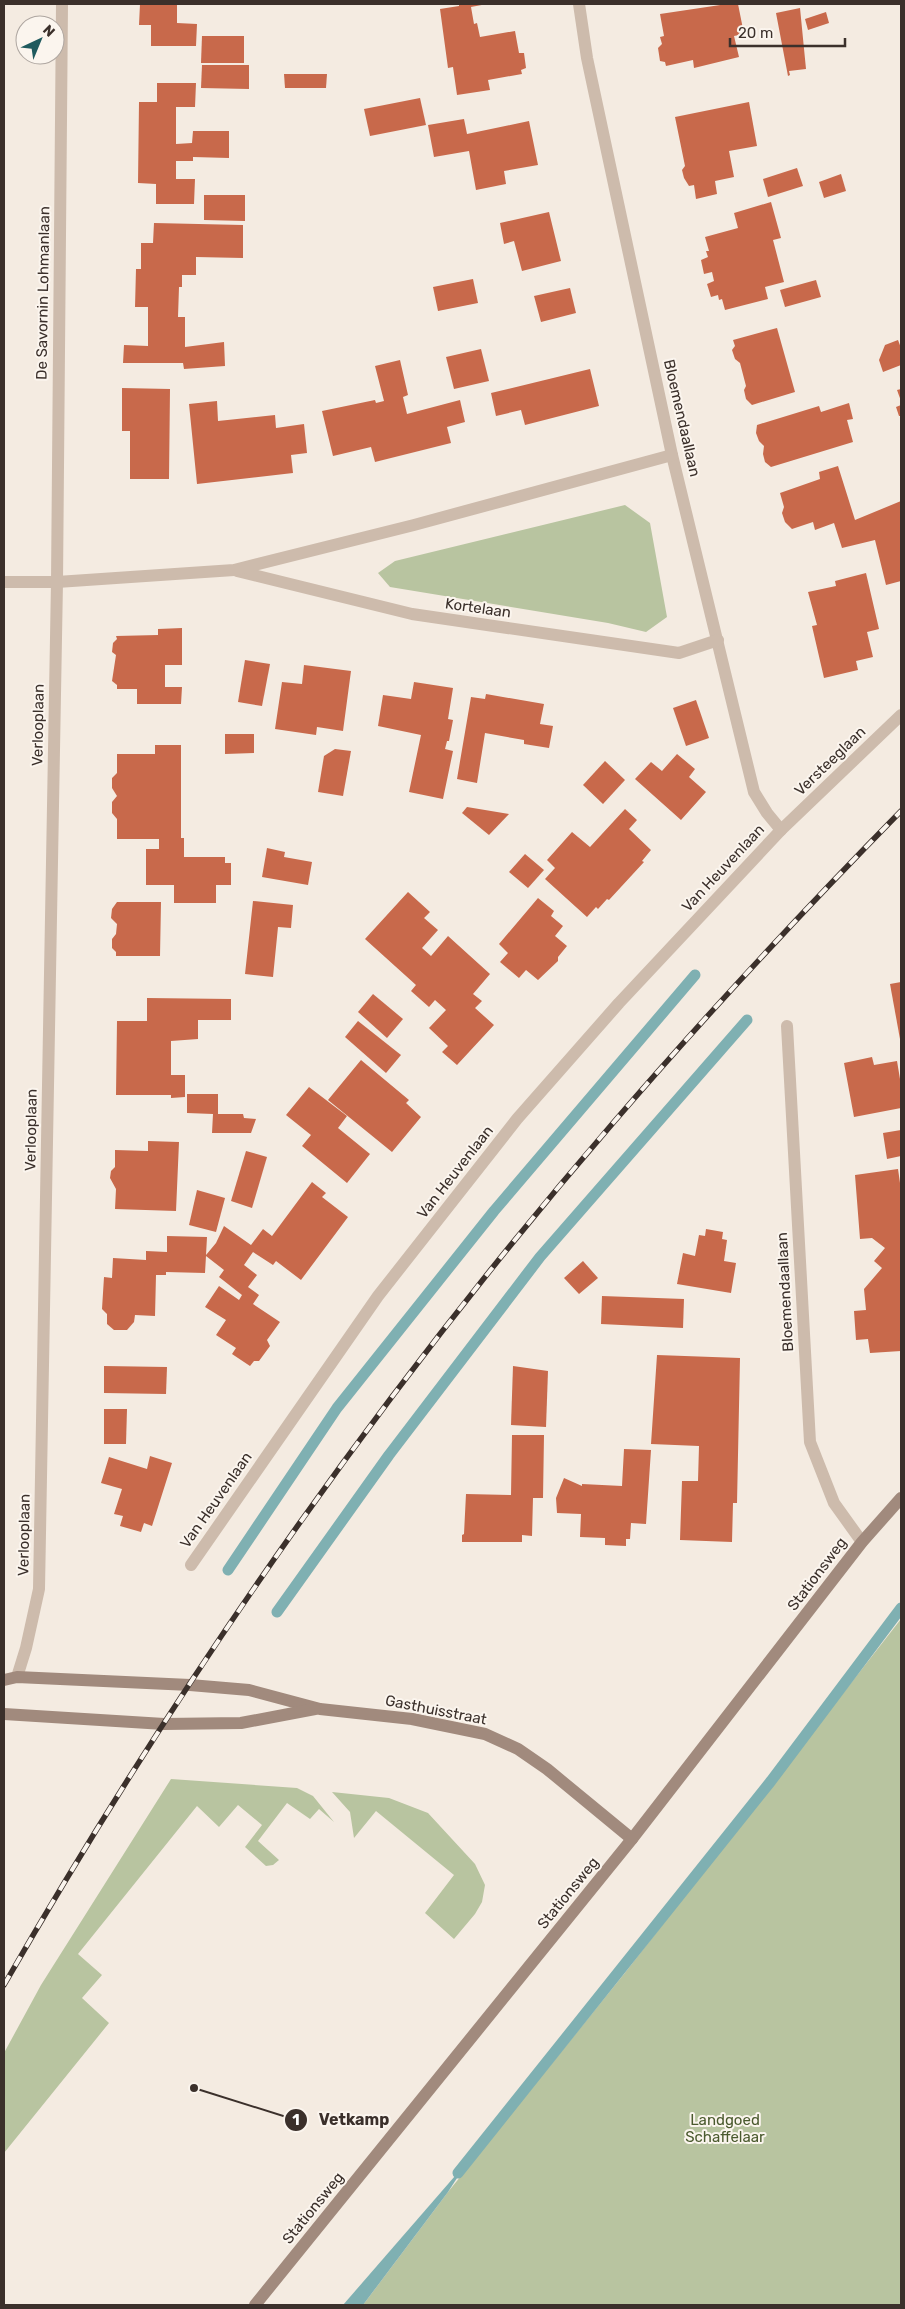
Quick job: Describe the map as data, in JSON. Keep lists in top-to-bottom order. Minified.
{"streets":{"main road":["Stationsweg","Gasthuisstraat"],"street":["De Savornin Lohmanlaan","Bloemendaallaan","Kortelaan","Verlooplaan","Versteeglaan","Van Heuvenlaan"]},"crossings":[["De Savornin Lohmanlaan","Kortelaan"],["De Savornin Lohmanlaan","Verlooplaan"],["Bloemendaallaan","Kortelaan"],["Bloemendaallaan","Versteeglaan"],["Bloemendaallaan","Van Heuvenlaan"],["Bloemendaallaan","Stationsweg"],["Kortelaan","Verlooplaan"],["Verlooplaan","Gasthuisstraat"],["Versteeglaan","Van Heuvenlaan"],["Stationsweg","Gasthuisstraat"]],"parks":["Landgoed Schaffelaar"],"places":["Vetkamp"],"scale_bar":"20 m","north":"top right"}
